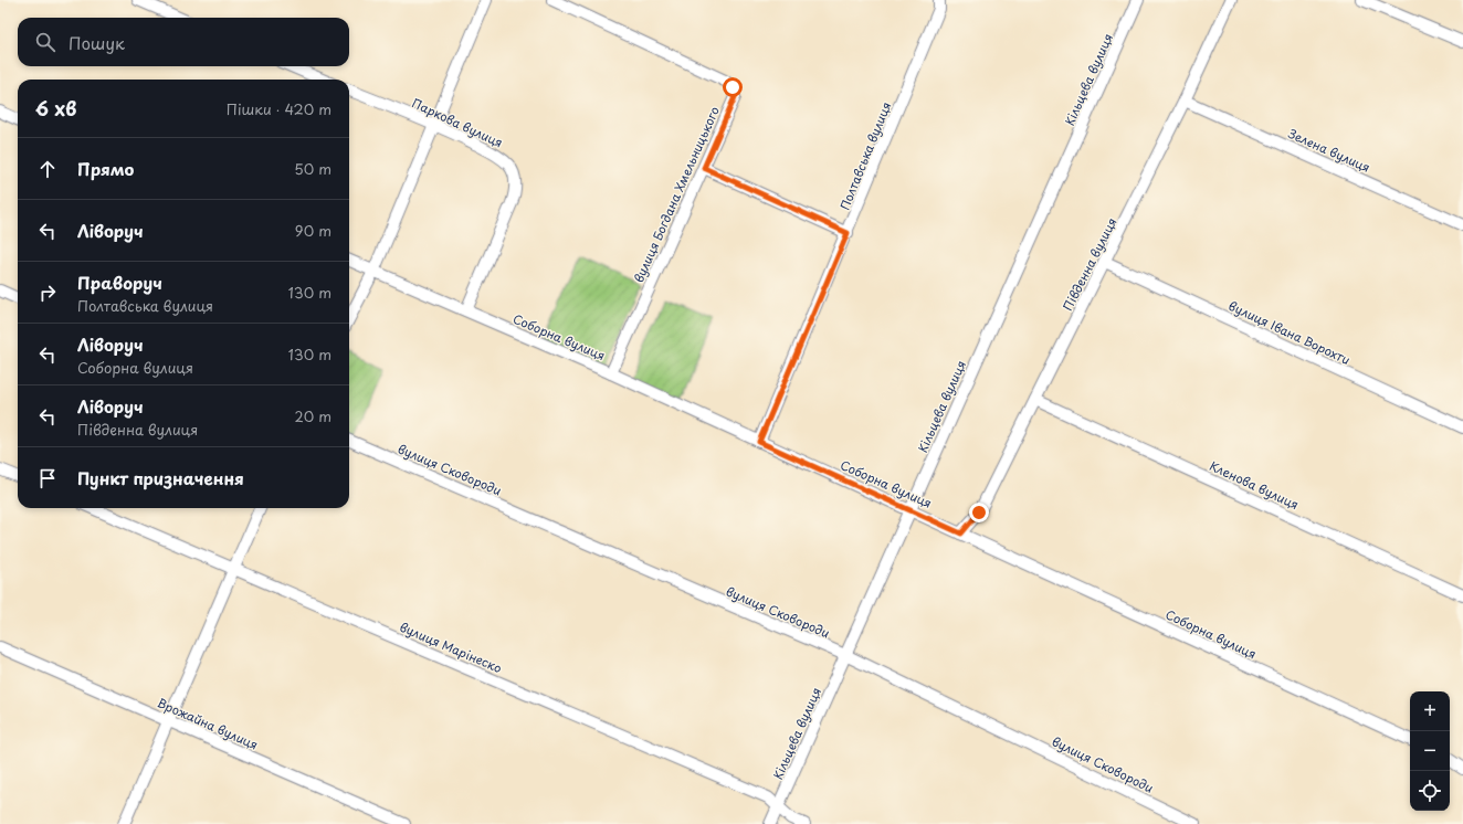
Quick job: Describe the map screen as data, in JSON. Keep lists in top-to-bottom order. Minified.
{"streets":{"street":["Кільцева вулиця","Паркова вулиця","Зелена вулиця","Полтавська вулиця","вулиця Богдана Хмельницького","Південна вулиця","вулиця Івана Ворохти","Соборна вулиця","вулиця Сковороди","Кленова вулиця","вулиця Марінеско","Врожайна вулиця"]},"crossings":[["Кільцева вулиця","Соборна вулиця"],["Кільцева вулиця","вулиця Сковороди"],["Кільцева вулиця","вулиця Марінеско"],["Паркова вулиця","Соборна вулиця"],["Зелена вулиця","Південна вулиця"],["Полтавська вулиця","Соборна вулиця"],["вулиця Богдана Хмельницького","Соборна вулиця"],["Південна вулиця","вулиця Івана Ворохти"],["Південна вулиця","Соборна вулиця"],["Південна вулиця","Кленова вулиця"]],"page":{"search":"Пошук","heading":["6 хв","Пішки · 420 m"],"list":[["Прямо","50 m"],["Ліворуч","90 m"],["Праворуч","Полтавська вулиця","130 m"],["Ліворуч","Соборна вулиця","130 m"],["Ліворуч","Південна вулиця","20 m"],"Пункт призначення"],"map_buttons":["+","−"]}}
